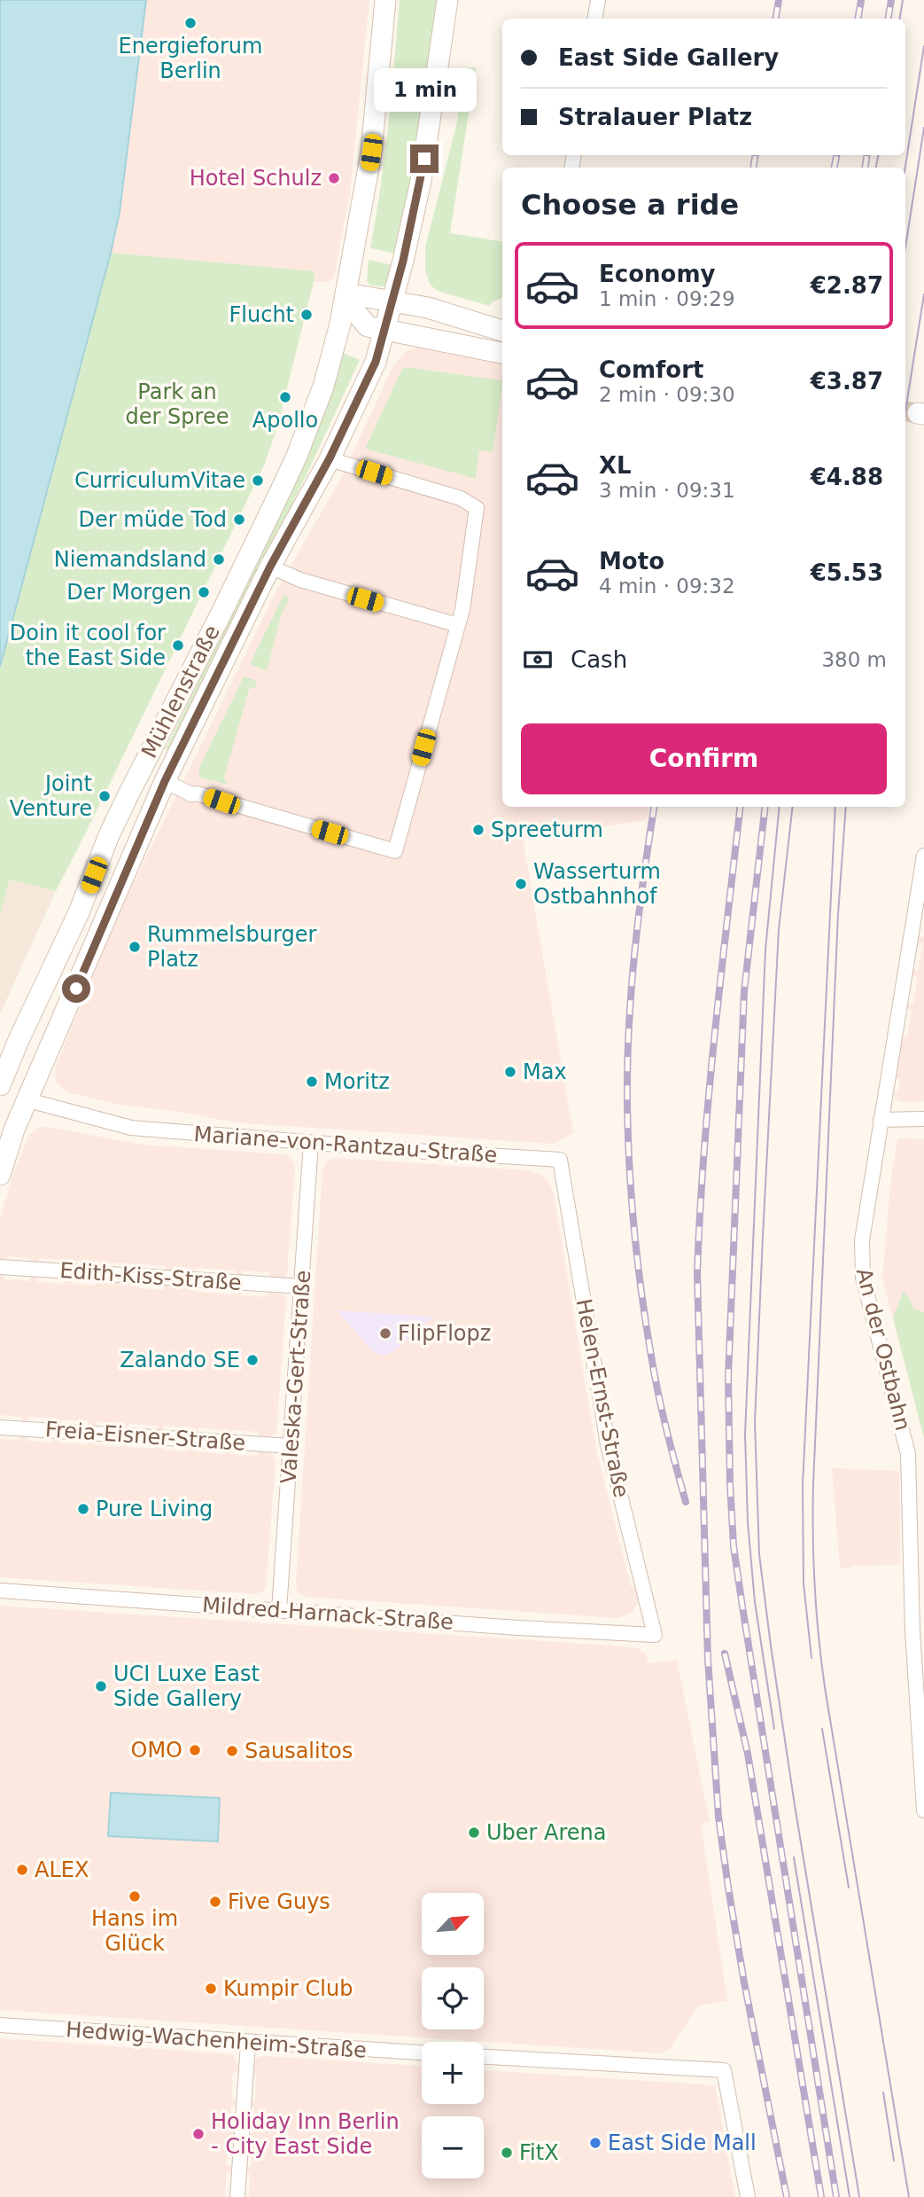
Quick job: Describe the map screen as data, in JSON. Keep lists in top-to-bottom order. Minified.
{"streets":{"main road":["Mühlenstraße"],"street":["Mariane-von-Rantzau-Straße","Edith-Kiss-Straße","An der Ostbahn","Valeska-Gert-Straße","Helen-Ernst-Straße","Freia-Eisner-Straße","Mildred-Harnack-Straße","Hedwig-Wachenheim-Straße"]},"crossings":[["Mühlenstraße","Mariane-von-Rantzau-Straße"],["Mariane-von-Rantzau-Straße","Valeska-Gert-Straße"],["Mariane-von-Rantzau-Straße","Helen-Ernst-Straße"],["Edith-Kiss-Straße","Valeska-Gert-Straße"],["Valeska-Gert-Straße","Freia-Eisner-Straße"],["Valeska-Gert-Straße","Mildred-Harnack-Straße"],["Helen-Ernst-Straße","Mildred-Harnack-Straße"]],"parks":["Park an der Spree"],"places":["Energieforum Berlin","Hotel Schulz","Flucht","Apollo","CurriculumVitae","Der müde Tod","Niemandsland","Der Morgen","Doin it cool for the East Side","Joint Venture","Spreeturm","Wasserturm Ostbahnhof","Rummelsburger Platz","Max","Moritz","FlipFlopz","Zalando SE","Pure Living","UCI Luxe East Side Gallery","OMO","Sausalitos","Uber Arena","ALEX","Hans im Glück","Five Guys","Kumpir Club","Holiday Inn Berlin - City East Side","East Side Mall","FitX"],"north":"top right","page":{"banner":["East Side Gallery","Stralauer Platz"],"bubble":"1 min","heading":"Choose a ride","list":[{"name":"Economy","note":"1 min · 09:29","value":"€2.87"},{"name":"Comfort","note":"2 min · 09:30","value":"€3.87"},{"name":"XL","note":"3 min · 09:31","value":"€4.88"},{"name":"Moto","note":"4 min · 09:32","value":"€5.53"}],"pay":["Cash","380 m"],"buttons":"Confirm","map_buttons":["+","−"]}}
